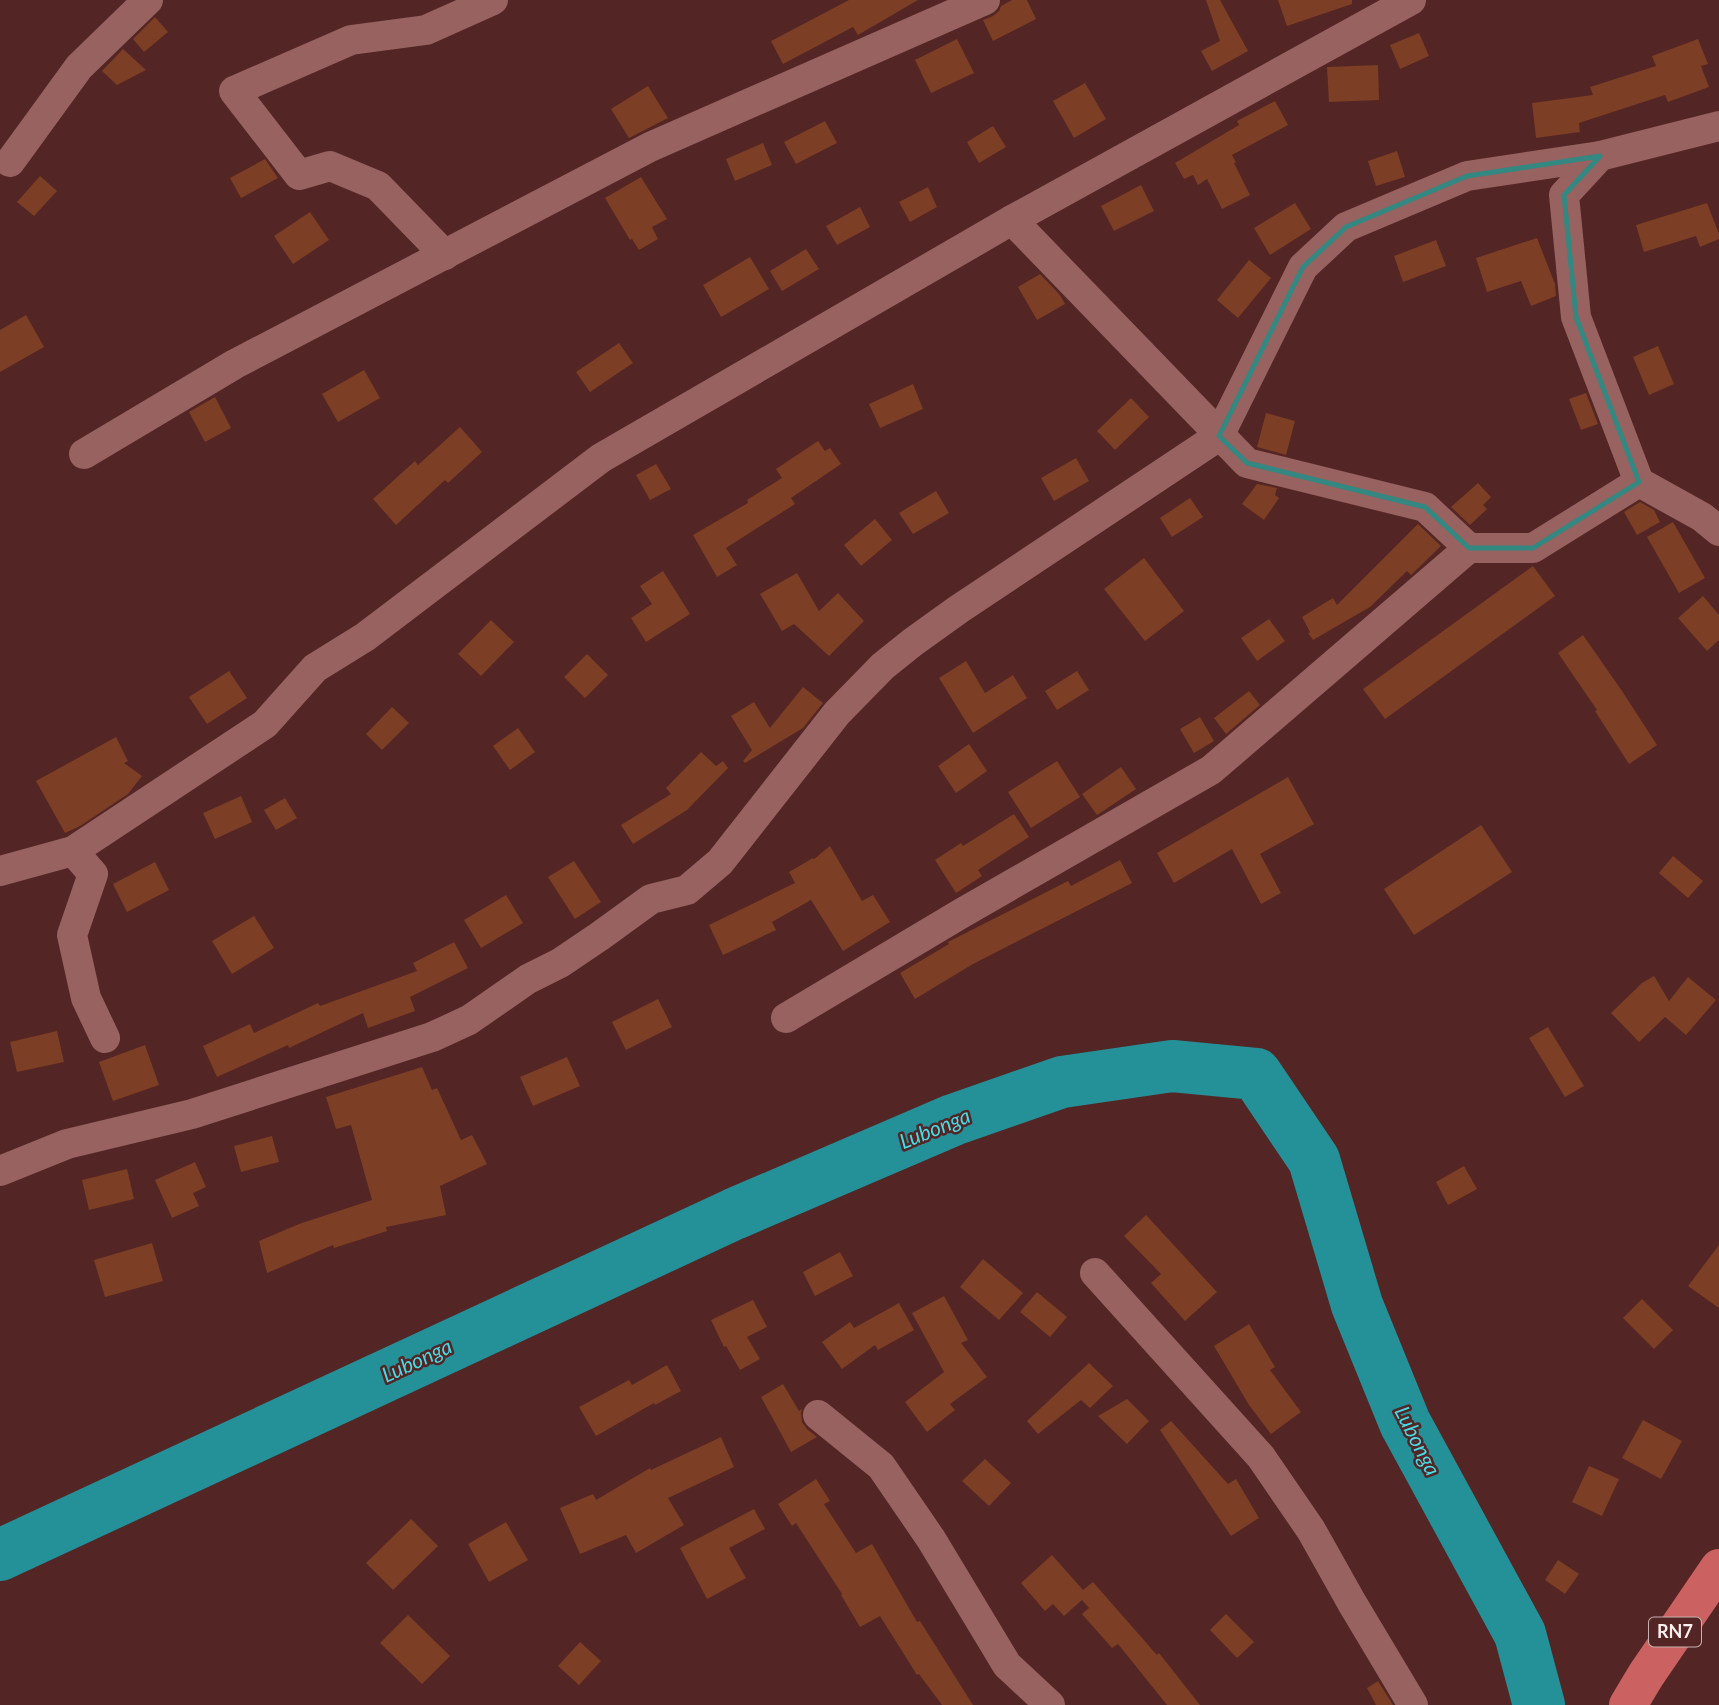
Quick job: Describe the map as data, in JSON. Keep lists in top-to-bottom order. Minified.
{"streets":{"main road":["RN7"]},"water":["Lubonga"]}
